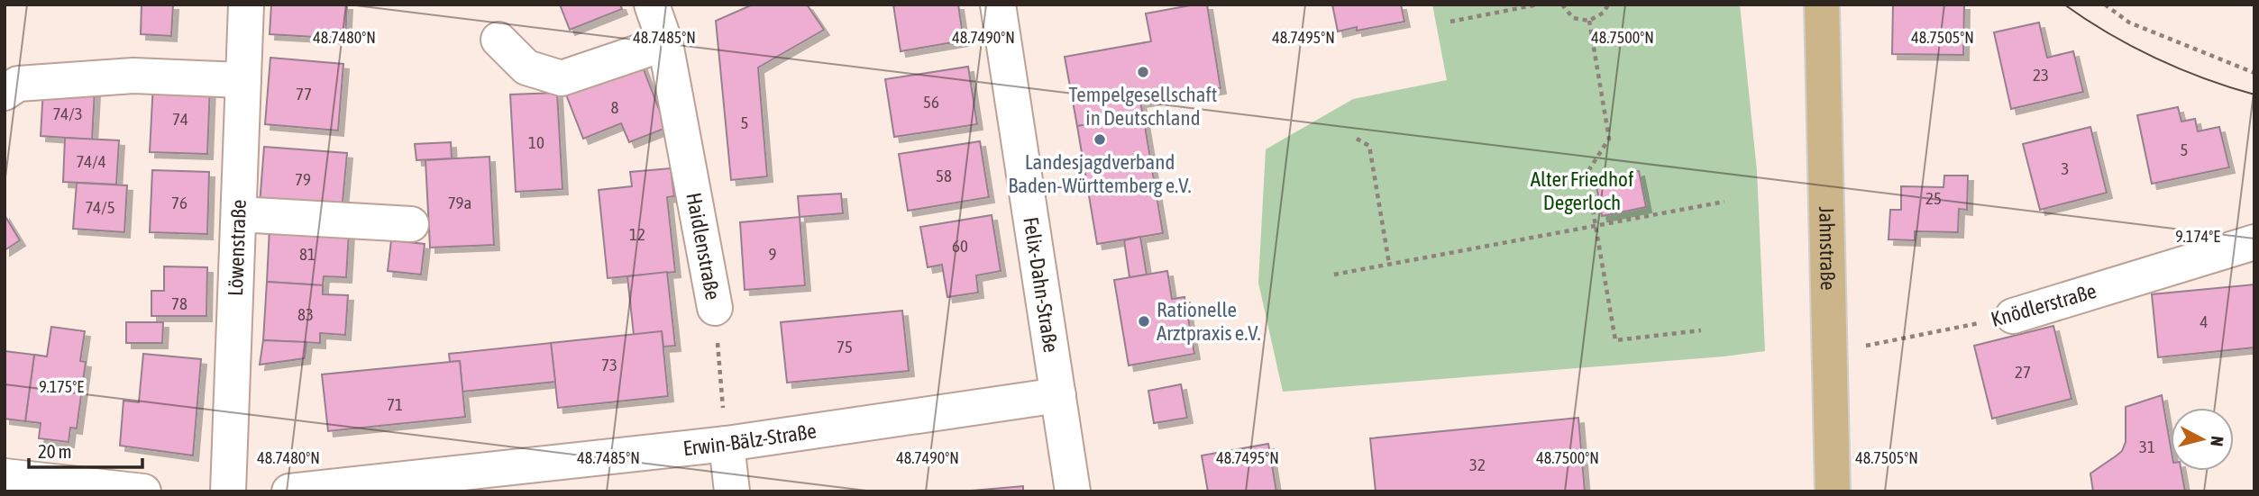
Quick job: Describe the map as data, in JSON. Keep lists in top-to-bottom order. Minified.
{"streets":{"main road":["Jahnstraße"],"street":["Haidlenstraße","Löwenstraße","Felix-Dahn-Straße","Knödlerstraße","Erwin-Bälz-Straße"]},"crossings":[["Haidlenstraße","Erwin-Bälz-Straße"],["Jahnstraße","Knödlerstraße"],["Felix-Dahn-Straße","Erwin-Bälz-Straße"]],"parks":["Alter Friedhof Degerloch"],"places":["Tempelgesellschaft in Deutschland","Landesjagdverband Baden-Württemberg e.V.","Rationelle Arztpraxis e.V."],"house_numbers":["23","77","56","8","74/3","74","5","10","5","74/4","3","58","79","25","76","79a","74/5","12","60","81","9","78","83","4","75","73","27","71","31","32"],"scale_bar":"20 m","north":"right","coordinates":["48.7480°N","48.7485°N","48.7490°N","48.7495°N","48.7500°N","48.7505°N","9.174°E","9.175°E"]}
